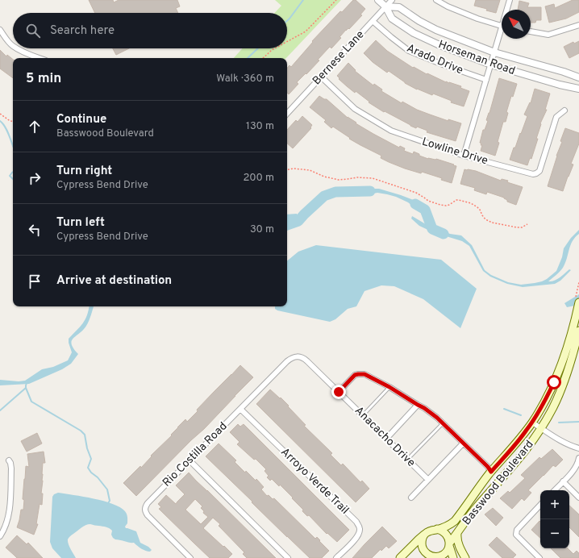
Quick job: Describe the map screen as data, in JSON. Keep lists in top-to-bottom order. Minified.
{"streets":{"main road":["Basswood Boulevard"],"street":["Bernese Lane","Horseman Road","Arado Drive","Lowline Drive","Anacacho Drive","Rio Costilla Road","Arroyo Verde Trail"]},"crossings":[["Bernese Lane","Horseman Road"],["Bernese Lane","Arado Drive"],["Bernese Lane","Lowline Drive"],["Anacacho Drive","Rio Costilla Road"],["Rio Costilla Road","Arroyo Verde Trail"]],"north":"top left","page":{"search":"Search here","heading":["5 min","Walk · 360 m"],"list":[["Continue","Basswood Boulevard","130 m"],["Turn right","Cypress Bend Drive","200 m"],["Turn left","Cypress Bend Drive","30 m"],"Arrive at destination"],"map_buttons":["+","−"]}}
